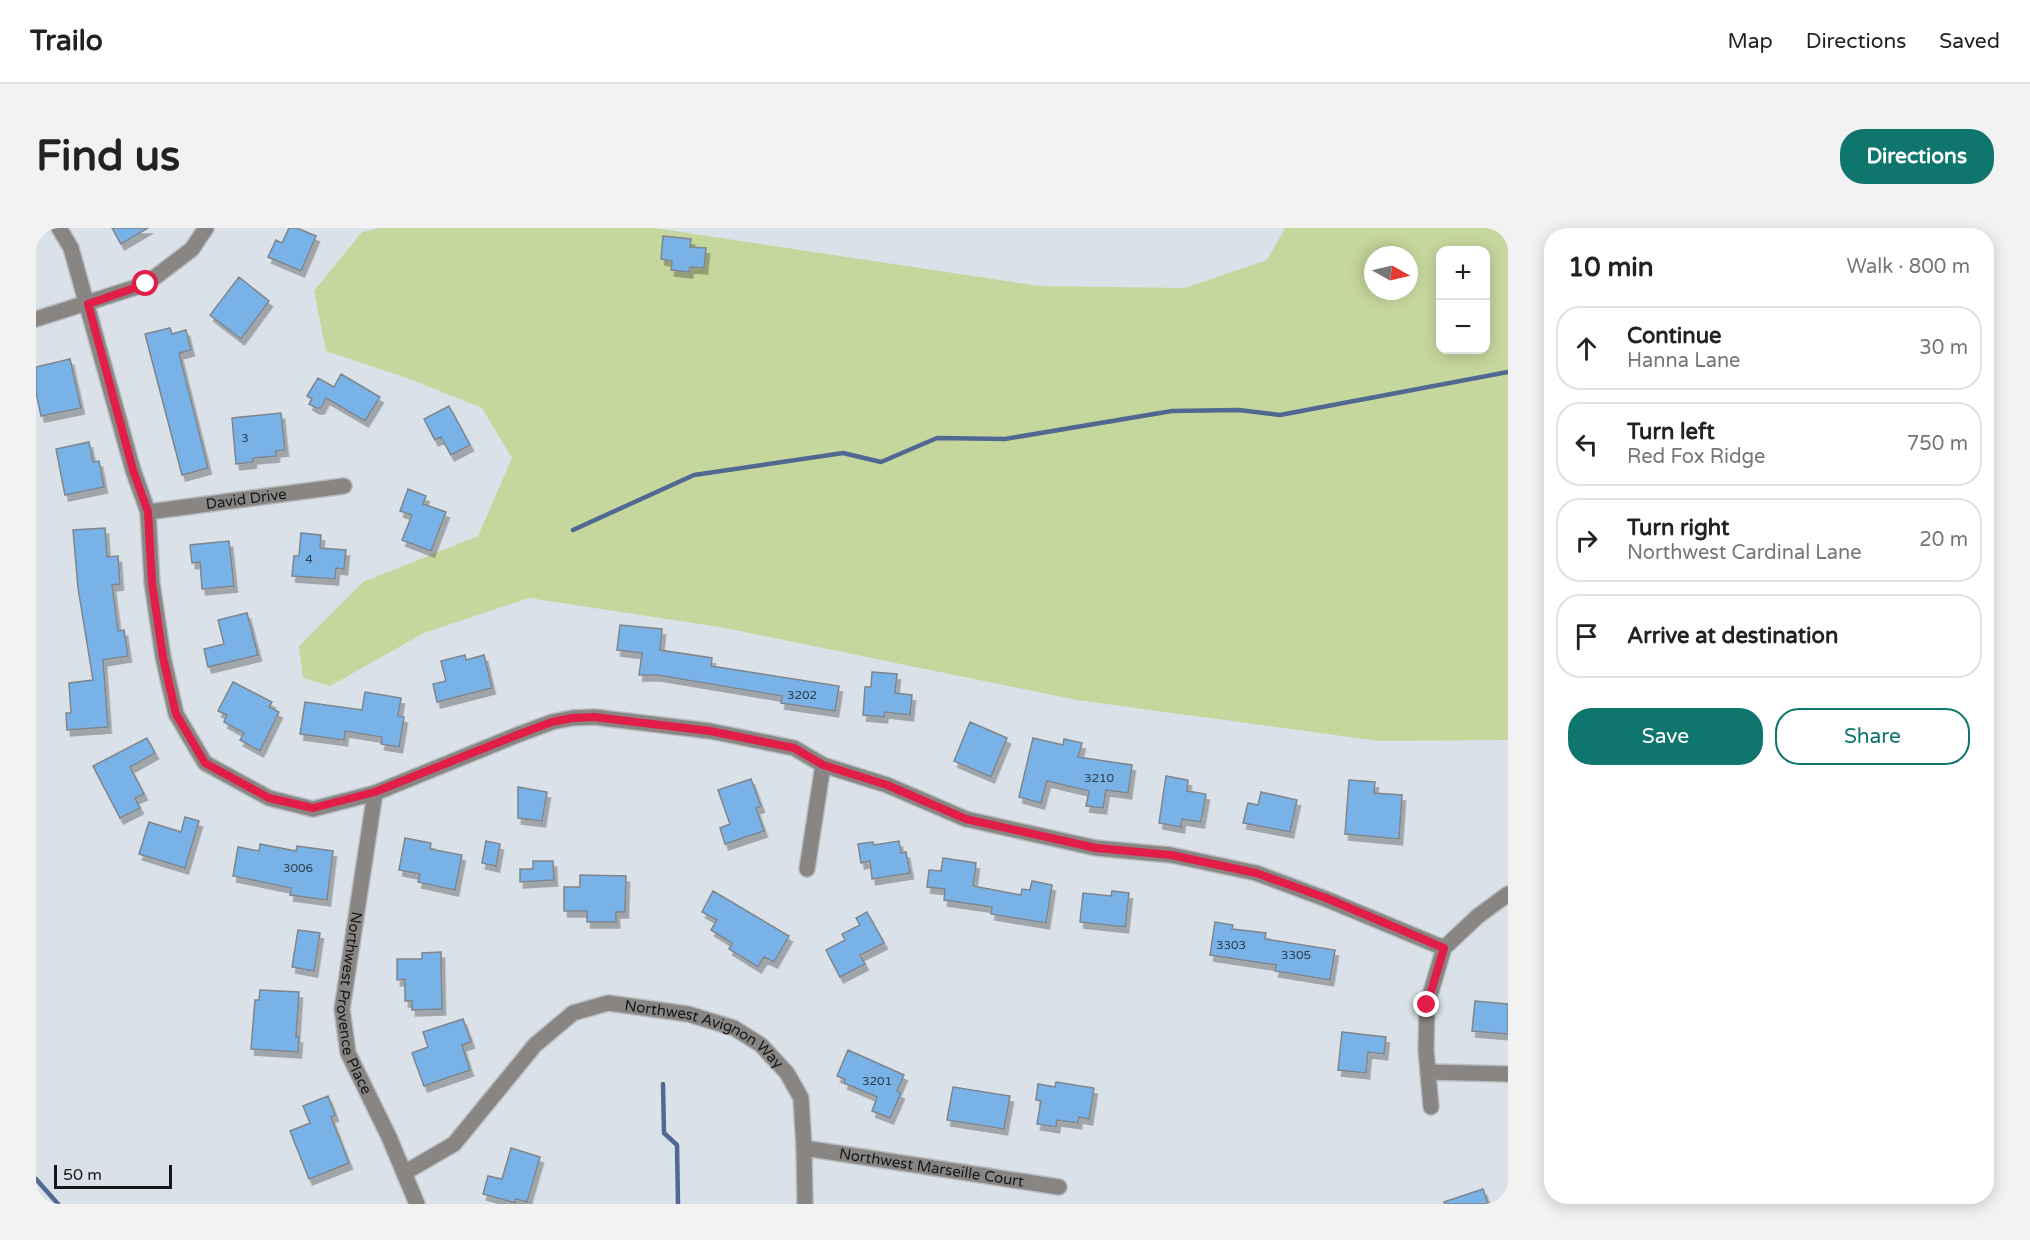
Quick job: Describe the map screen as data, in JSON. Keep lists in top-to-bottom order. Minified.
{"streets":{"street":["David Drive","Northwest Provence Place","Northwest Avignon Way","Northwest Marseille Court"]},"crossings":[["Northwest Provence Place","Northwest Avignon Way"],["Northwest Avignon Way","Northwest Marseille Court"]],"house_numbers":["3","4","3202","3210","3006","3303","3305","3201"],"scale_bar":"50 m","north":"right","page":{"header":"Trailo","nav":["Map","Directions","Saved"],"buttons":["Directions",["Save","Share"]],"title":"Find us","heading":["10 min","Walk · 800 m"],"map_buttons":["+","−"],"list":[["Continue","Hanna Lane","30 m"],["Turn left","Red Fox Ridge","750 m"],["Turn right","Northwest Cardinal Lane","20 m"],"Arrive at destination"],"scale":"50 m"}}
